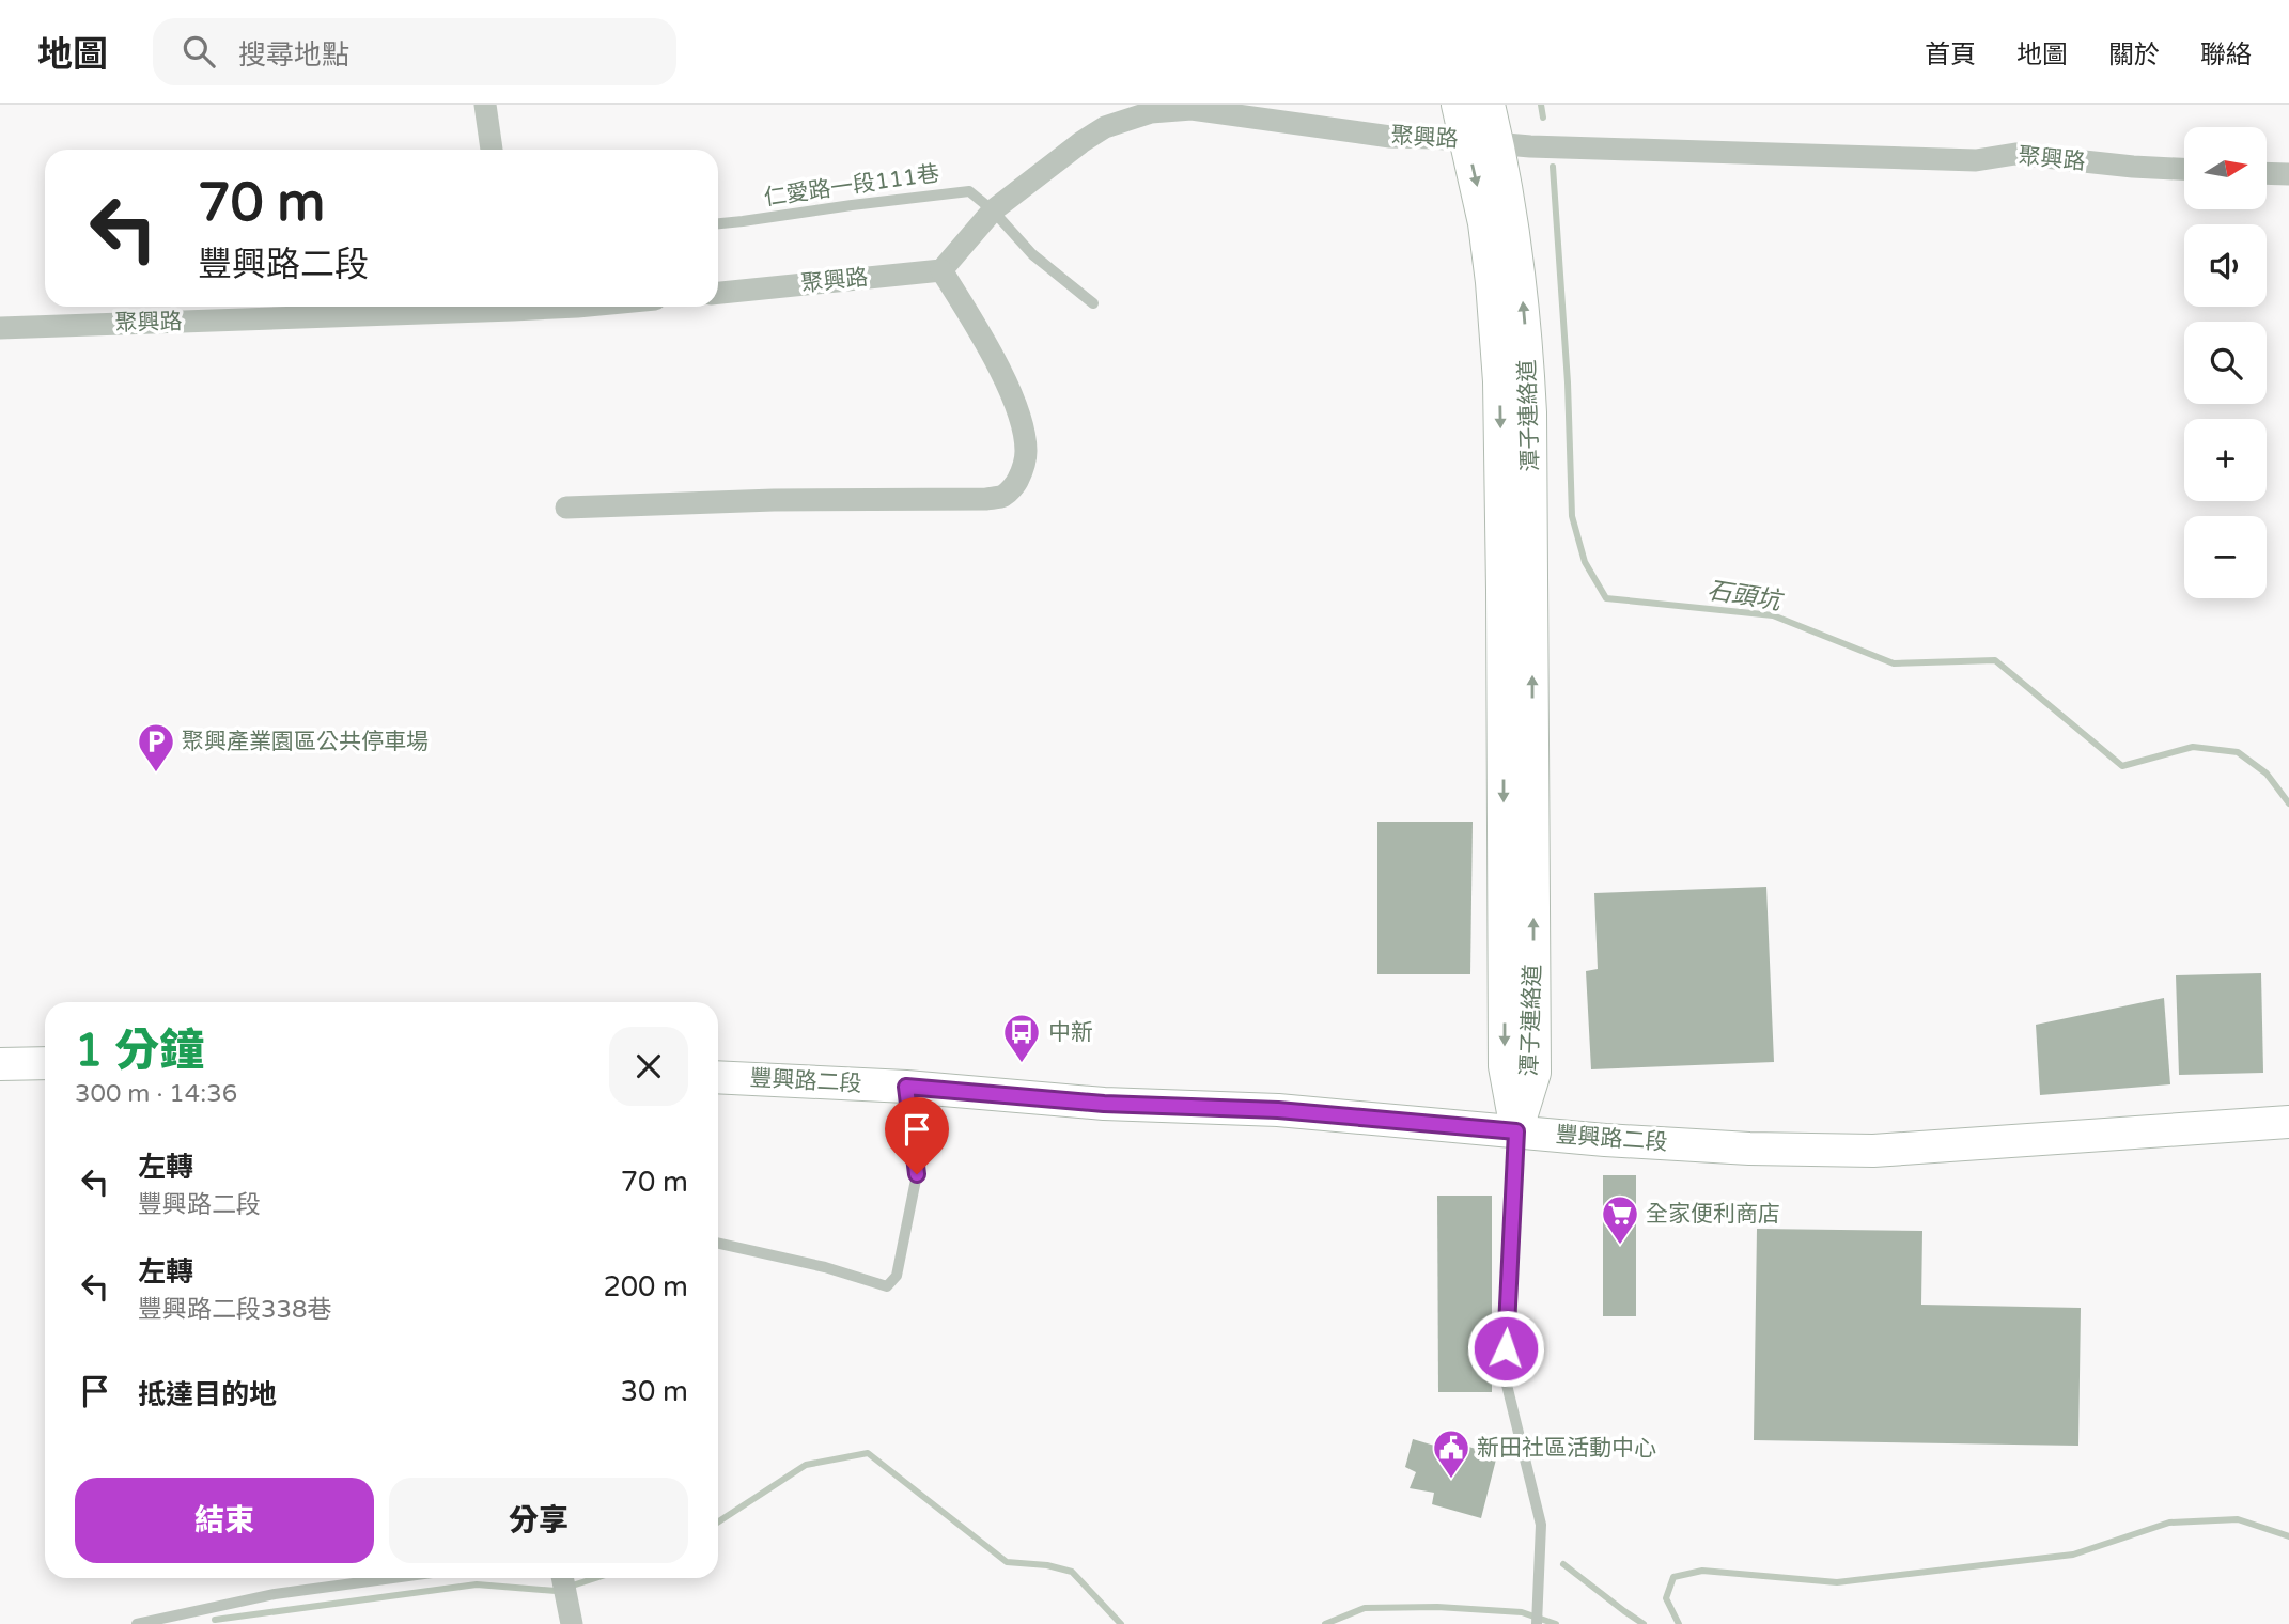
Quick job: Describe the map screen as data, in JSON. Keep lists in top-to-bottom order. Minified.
{"streets":{"street":["聚興路","潭子連絡道","豐興路二段"],"lane":["仁愛路一段111巷"]},"crossings":[["聚興路","仁愛路一段111巷"],["聚興路","潭子連絡道"],["潭子連絡道","豐興路二段"]],"water":["石頭坑"],"places":{"parking":["聚興產業園區公共停車場"],"bus stop":["中新"],"supermarket":["全家便利商店"],"public building":["新田社區活動中心"]},"north":"right","page":{"header":"地圖","search":"搜尋地點","nav":["首頁","地圖","關於","聯絡"],"map_buttons":["+","−"],"turn":["70 m","豐興路二段"],"heading":["1 分鐘","300 m · 14:36"],"list":[{"name":"左轉","note":"豐興路二段","value":"70 m"},{"name":"左轉","note":"豐興路二段338巷","value":"200 m"},{"name":"抵達目的地","value":"30 m"}],"buttons":["結束","分享"]}}
